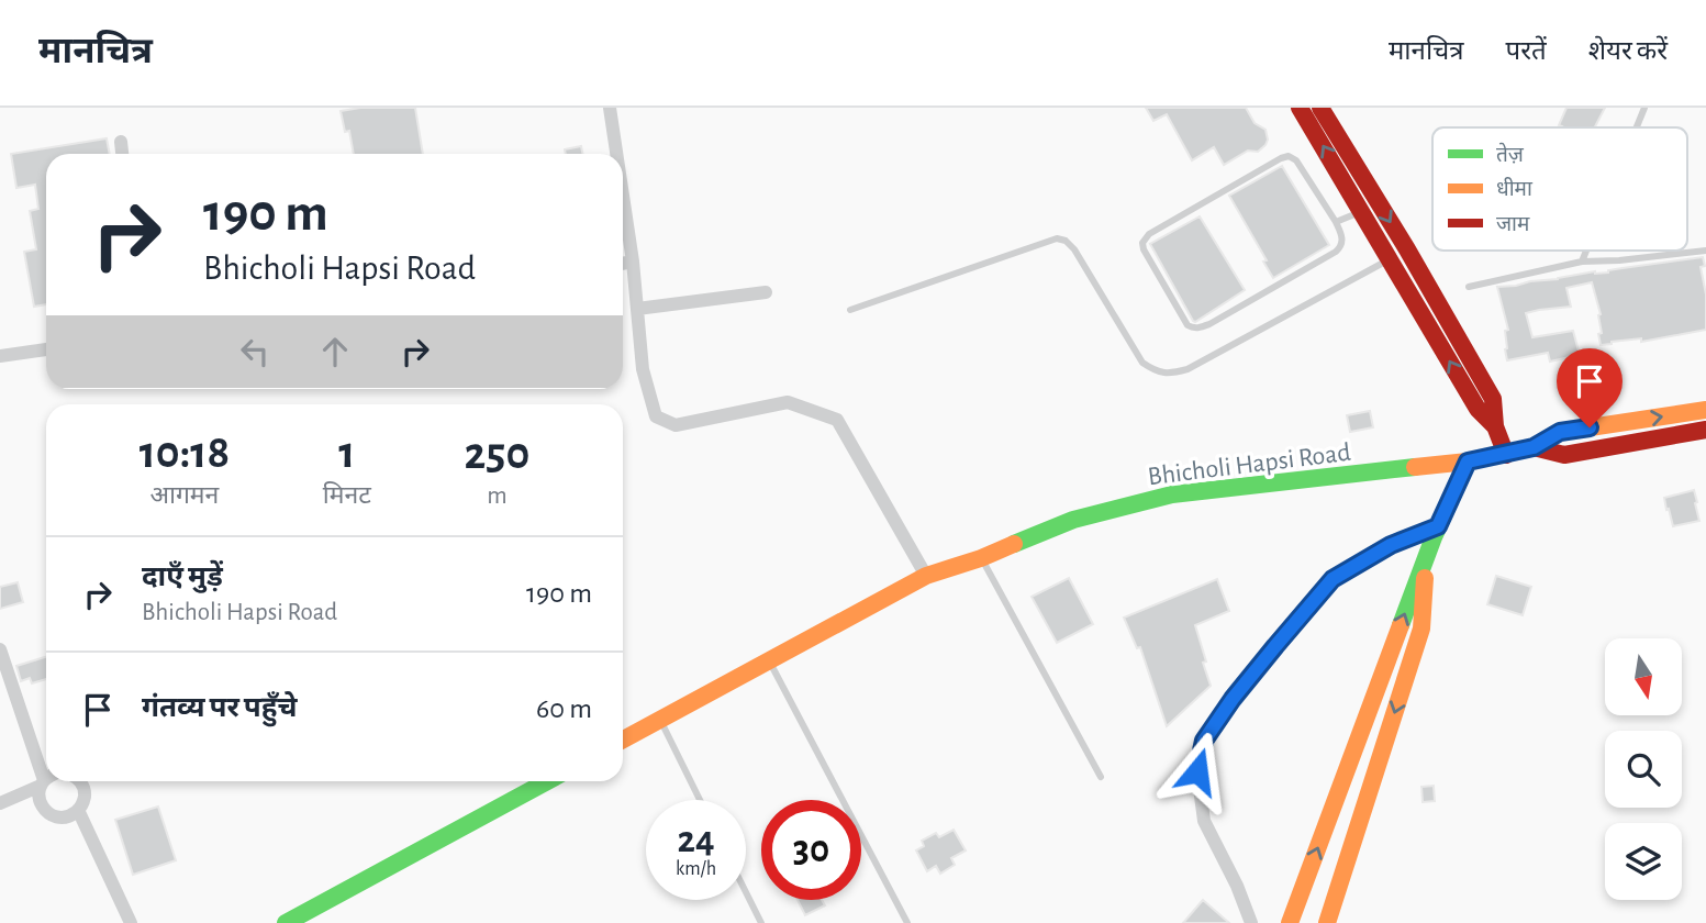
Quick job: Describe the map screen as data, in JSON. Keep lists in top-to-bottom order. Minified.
{"streets":{"street":["Bhicholi Hapsi Road"]},"legend":["तेज़","धीमा","जाम"],"north":"bottom","page":{"header":"मानचित्र","nav":["मानचित्र","परतें","शेयर करें"],"turn":["190 m","Bhicholi Hapsi Road"],"eta":["10:18","आगमन","1","मिनट","250","m"],"list":[{"name":"दाएँ मुड़ें","note":"Bhicholi Hapsi Road","value":"190 m"},{"name":"गंतव्य पर पहुँचे","value":"60 m"}],"speed":"24 km/h","limit":"30"}}
